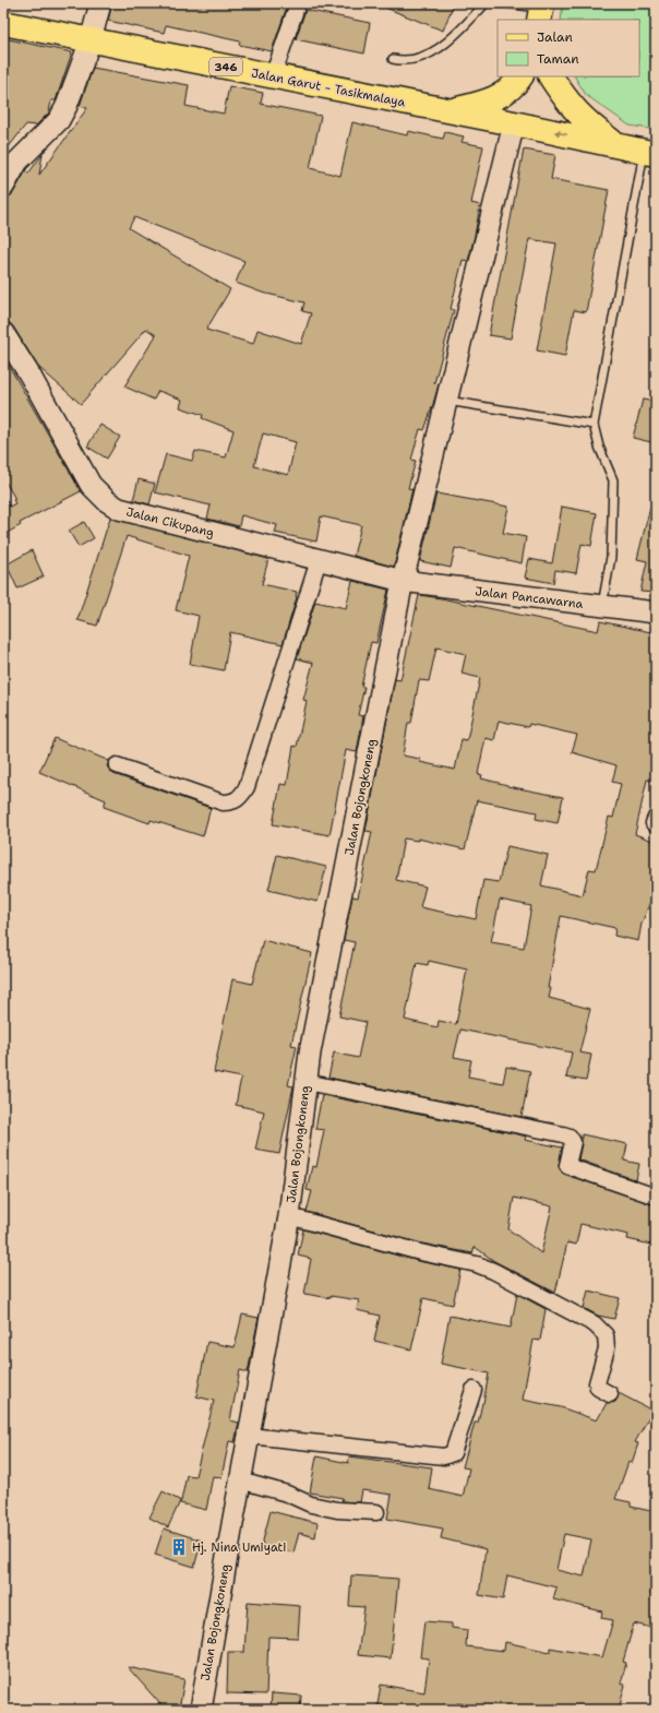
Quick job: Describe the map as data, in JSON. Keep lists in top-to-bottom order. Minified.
{"streets":{"main road":["346","Jalan Garut - Tasikmalaya","Jalan Cikupang","Jalan Pancawarna","Jalan Bojongkoneng"]},"crossings":[["Jalan Garut - Tasikmalaya","Jalan Bojongkoneng"],["Jalan Cikupang","Jalan Pancawarna"],["Jalan Cikupang","Jalan Bojongkoneng"],["Jalan Pancawarna","Jalan Bojongkoneng"]],"places":{"building":["Hj. Nina Umiyati"]},"legend":["Jalan","Taman"]}
